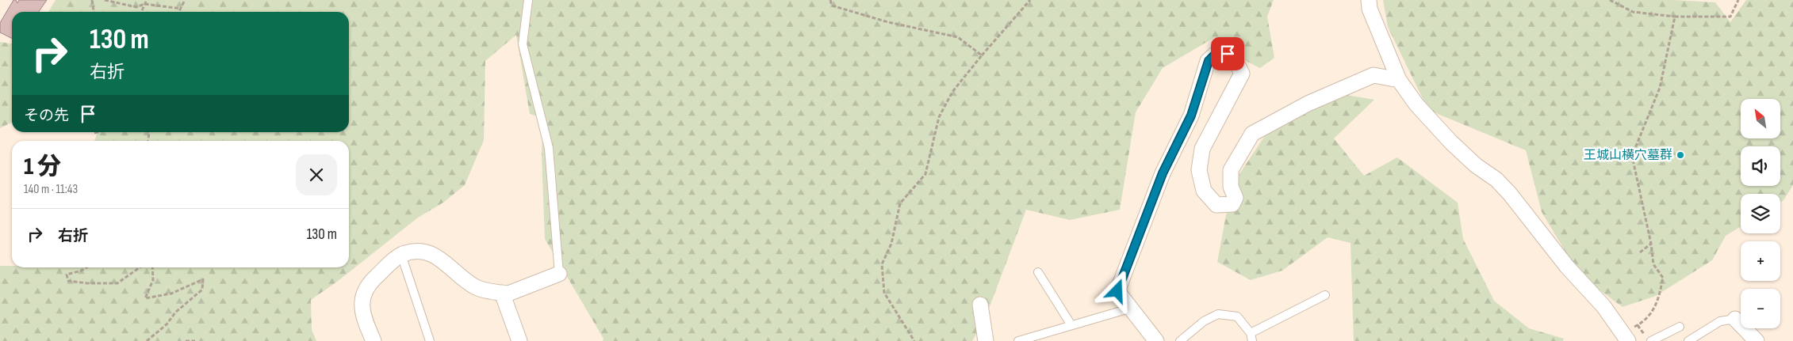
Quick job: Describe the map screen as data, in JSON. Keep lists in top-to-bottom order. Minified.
{"places":["王城山横穴墓群"],"north":"top left","page":{"turn":["130 m","右折"],"then":"その先","map_buttons":["+","−"],"heading":["1 分","140 m · 11:43"],"list":[{"name":"右折","value":"130 m"}]}}
